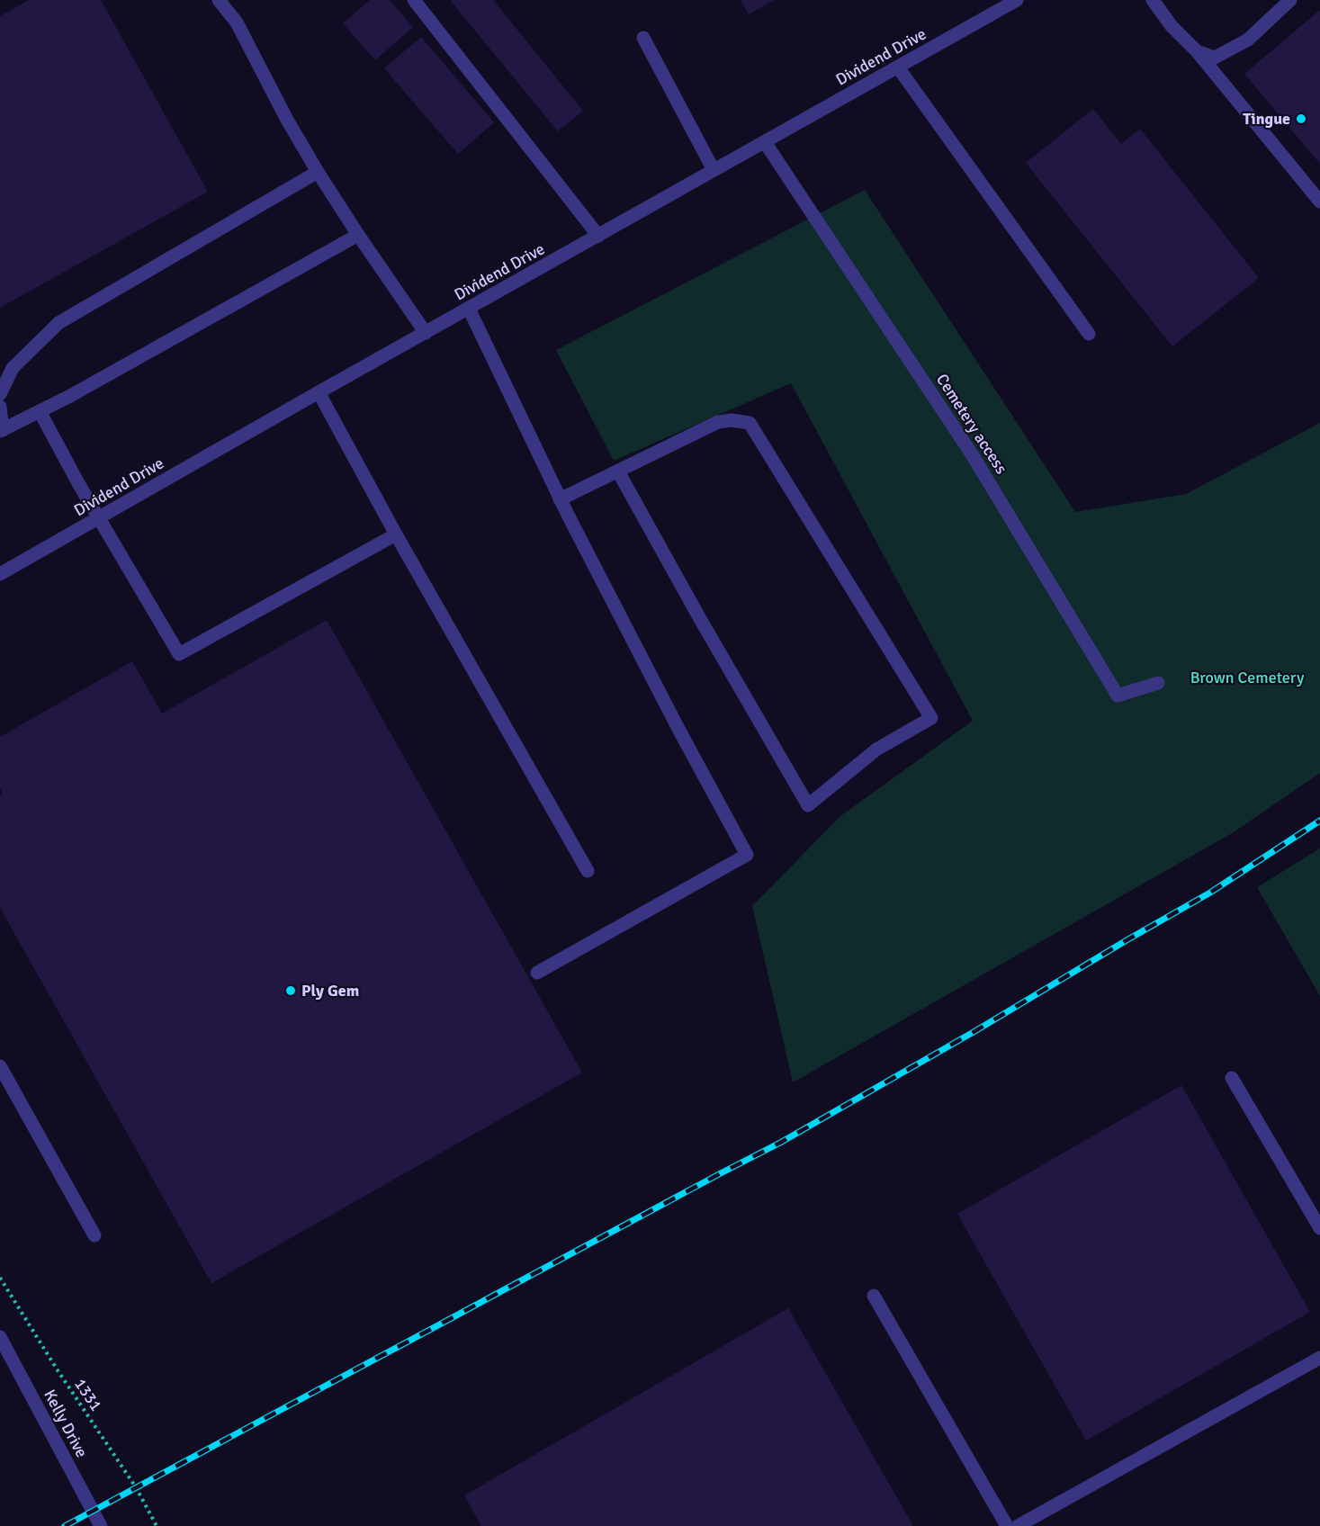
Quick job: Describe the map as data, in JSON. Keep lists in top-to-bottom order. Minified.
{"streets":{"street":["Dividend Drive","Cemetery access","Kelly Drive"],"path":["1331"]},"crossings":[["Dividend Drive","Cemetery access"]],"parks":["Brown Cemetery"],"places":["Tingue","Ply Gem"]}
